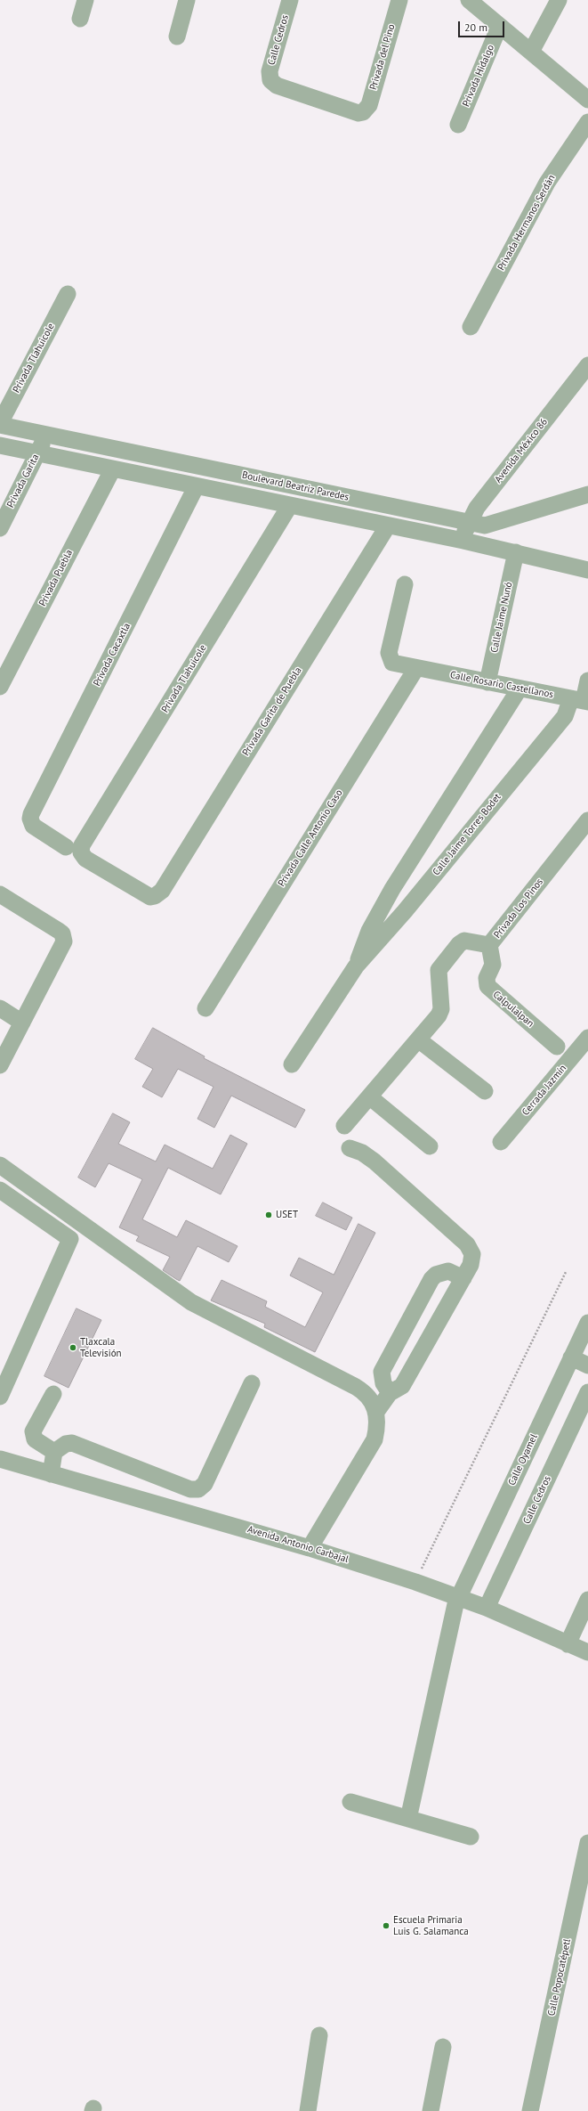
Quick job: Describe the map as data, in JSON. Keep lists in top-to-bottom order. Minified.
{"streets":{"street":["Calle Cedros","Privada del Pino","Privada Hidalgo","Privada Hermanos Serdán","Privada Tlahuicole","Avenida México 86","Privada Garita","Boulevard Beatriz Paredes","Privada Puebla","Calle Jaime Nunó","Privada Cacaxtla","Calle Rosario Castellanos","Privada Garita de Puebla","Calle Jaime Torres Bodet","Privada Calle Antonio Caso","Privada Los Pinos","Calpulalpan","Cerrada Jazmín","Calle Oyamel","Avenida Antonio Carbajal","Calle Popocatépetl"]},"crossings":[["Calle Cedros","Privada del Pino"],["Calle Cedros","Avenida Antonio Carbajal"],["Privada Tlahuicole","Boulevard Beatriz Paredes"],["Privada Tlahuicole","Privada Cacaxtla"],["Privada Tlahuicole","Privada Garita de Puebla"],["Avenida México 86","Boulevard Beatriz Paredes"],["Privada Garita","Boulevard Beatriz Paredes"],["Boulevard Beatriz Paredes","Privada Puebla"],["Boulevard Beatriz Paredes","Calle Jaime Nunó"],["Boulevard Beatriz Paredes","Privada Cacaxtla"],["Boulevard Beatriz Paredes","Privada Garita de Puebla"],["Calle Jaime Nunó","Calle Rosario Castellanos"],["Privada Cacaxtla","Privada Garita de Puebla"],["Calle Rosario Castellanos","Calle Jaime Torres Bodet"],["Calle Rosario Castellanos","Privada Calle Antonio Caso"],["Privada Los Pinos","Calpulalpan"],["Calle Oyamel","Avenida Antonio Carbajal"]],"places":["USET","Tlaxcala Televisión","Escuela Primaria Luis G. Salamanca"],"scale_bar":"20 m"}
